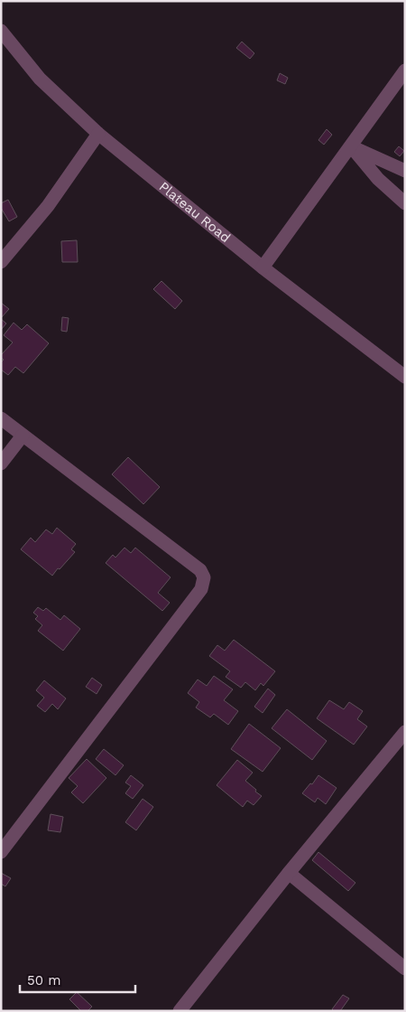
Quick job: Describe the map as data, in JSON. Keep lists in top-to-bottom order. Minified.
{"streets":{"street":["Plateau Road"]},"scale_bar":"50 m"}
